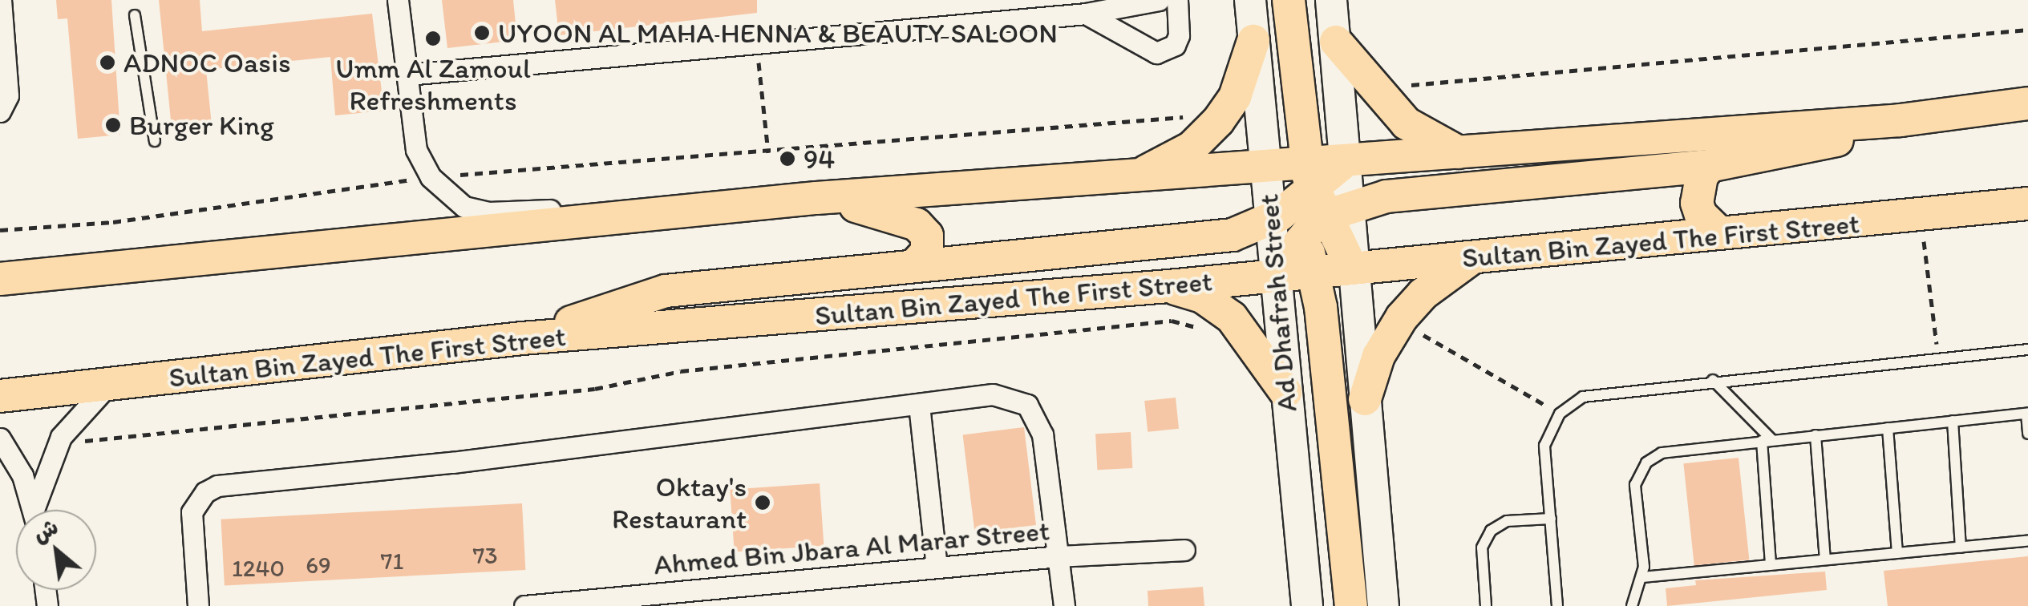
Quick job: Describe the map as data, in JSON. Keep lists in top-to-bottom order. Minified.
{"streets":{"main road":["Sultan Bin Zayed The First Street","Ad Dhafrah Street"],"street":["Ahmed Bin Jbara Al Marar Street"]},"crossings":[["Sultan Bin Zayed The First Street","Ad Dhafrah Street"]],"places":["UYOON AL MAHA HENNA & BEAUTY SALOON","Umm Al Zamoul Refreshments","ADNOC Oasis","Burger King","94","Oktay's Restaurant"],"house_numbers":["73","71","69","1240"],"north":"top left"}
